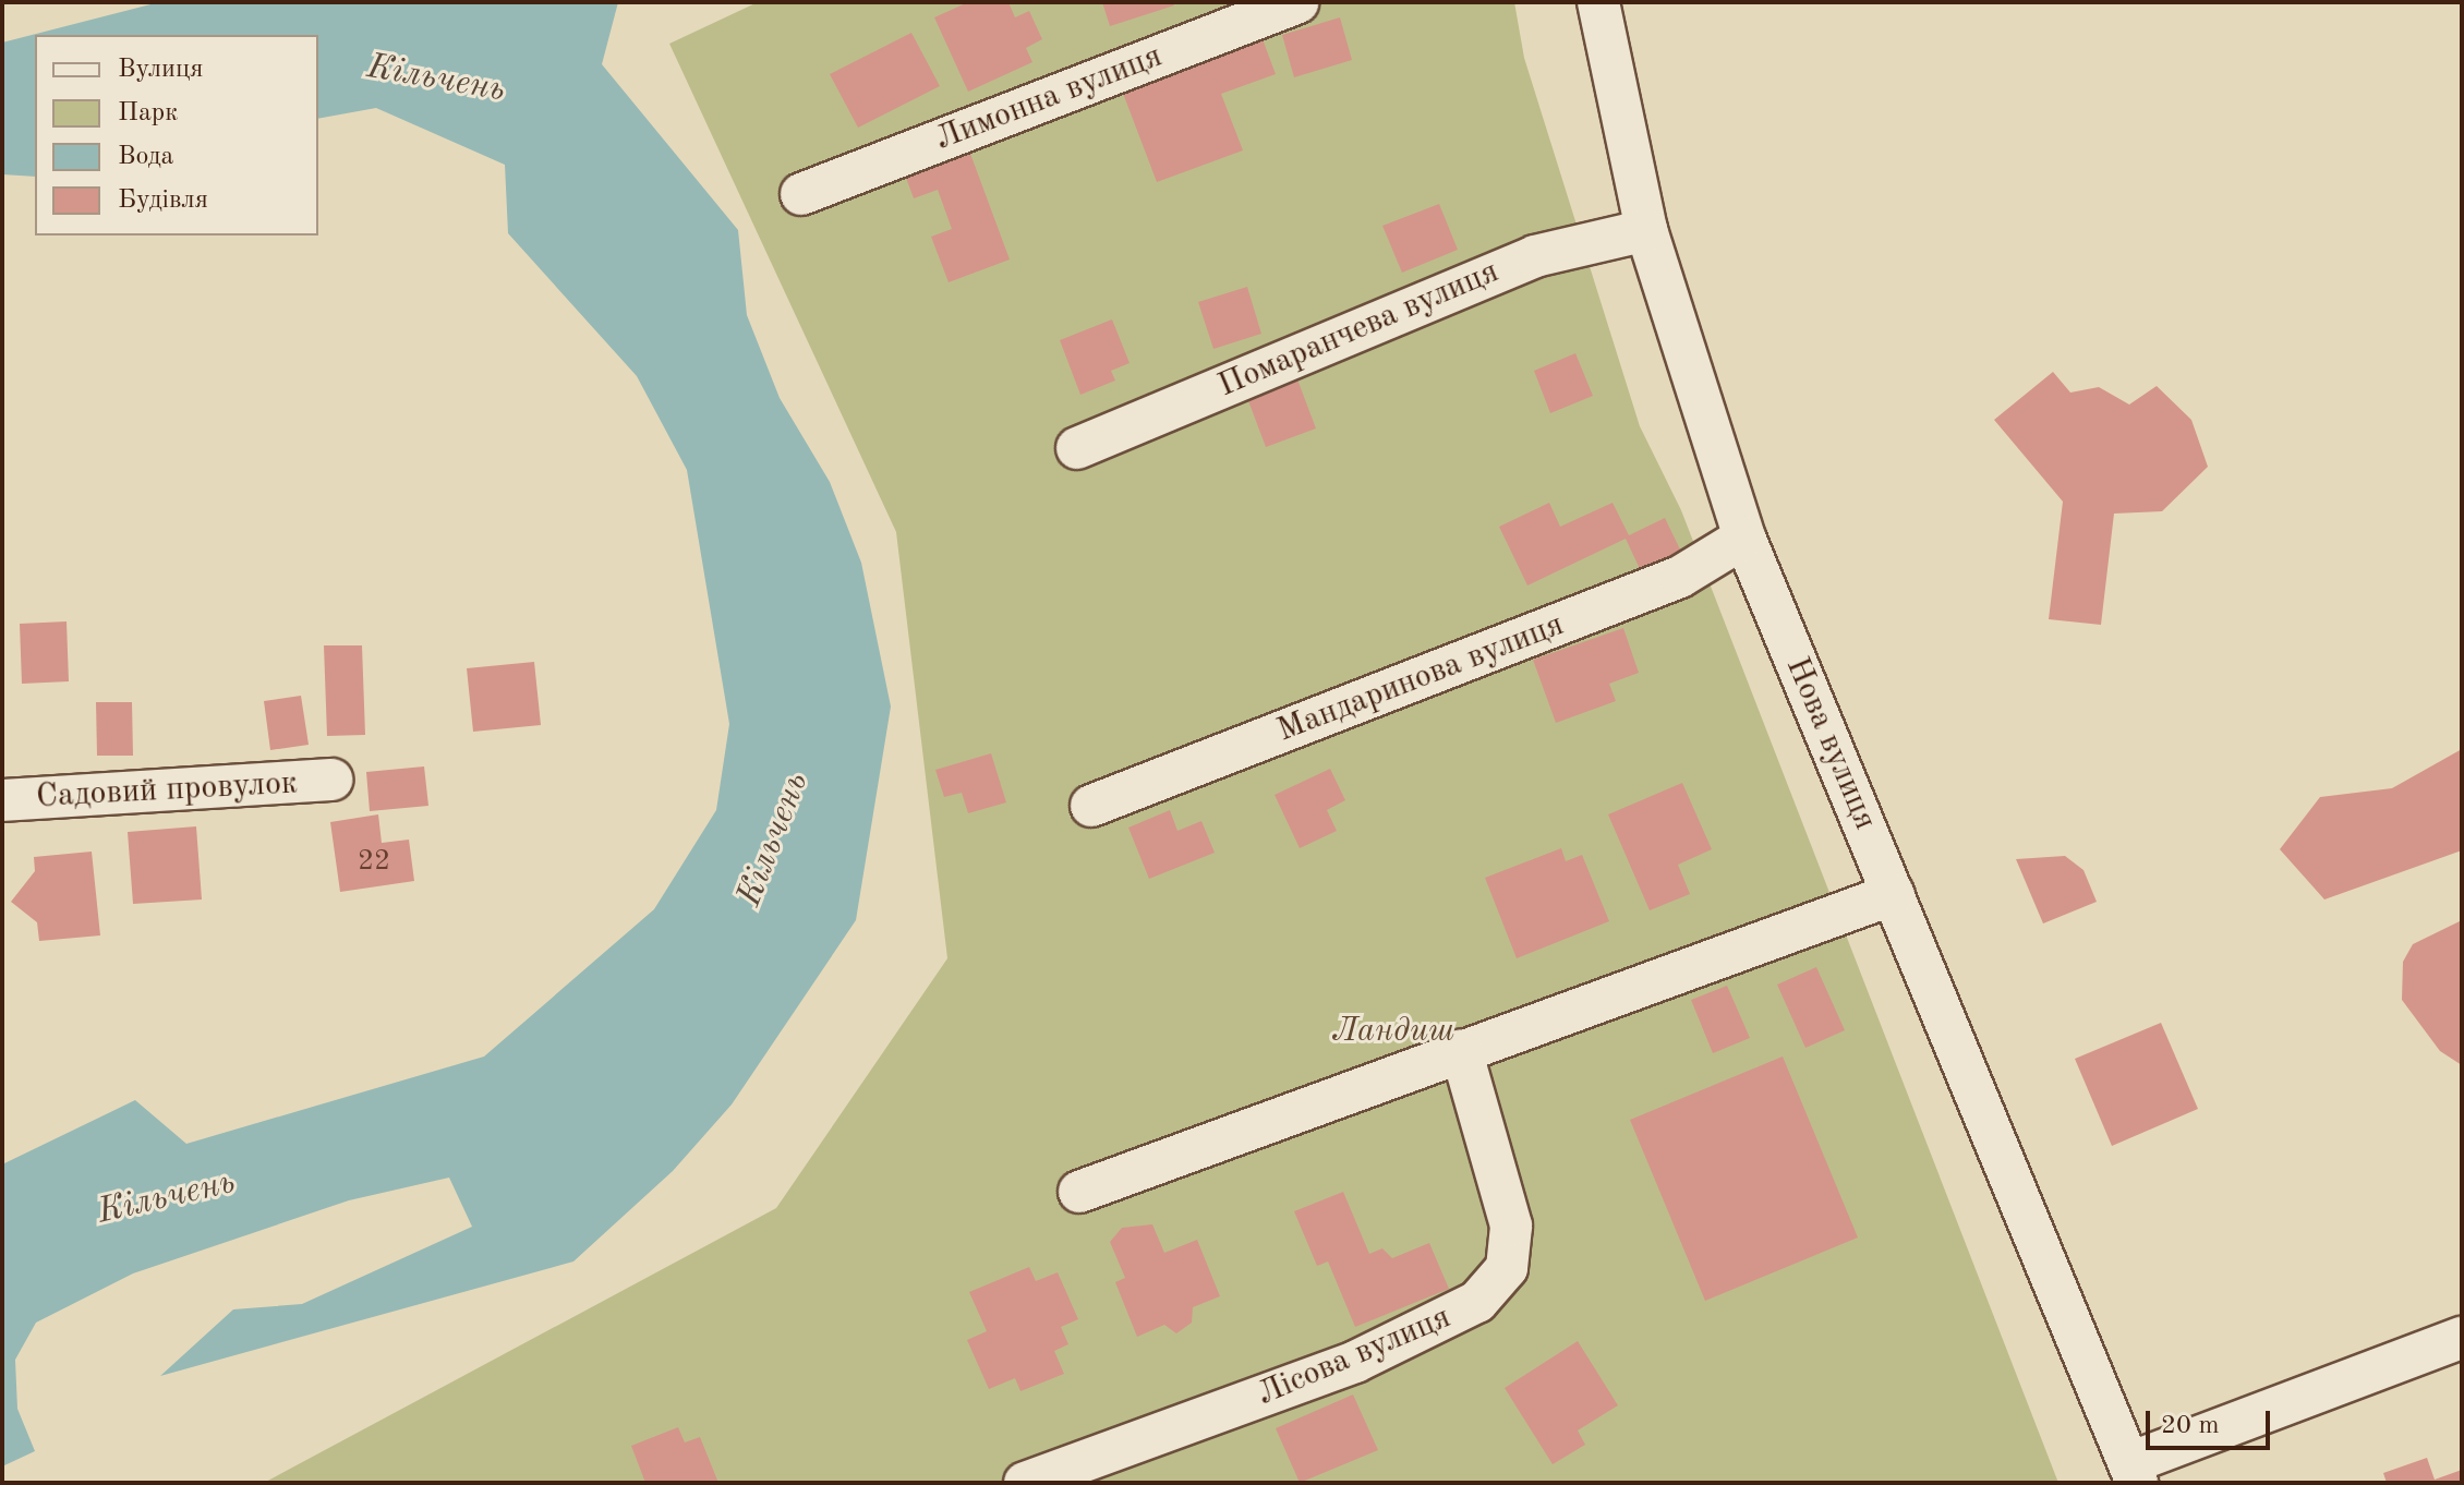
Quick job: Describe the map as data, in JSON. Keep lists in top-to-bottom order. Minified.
{"streets":{"street":["Лимонна вулиця","Помаранчева вулиця","Мандаринова вулиця","Нова вулиця","Садовий провулок","Лісова вулиця"]},"crossings":[["Помаранчева вулиця","Нова вулиця"],["Мандаринова вулиця","Нова вулиця"]],"water":["Кільчень"],"parks":["Ландиш"],"house_numbers":["22"],"legend":["Вулиця","Парк","Вода","Будівля"],"scale_bar":"20 m"}
